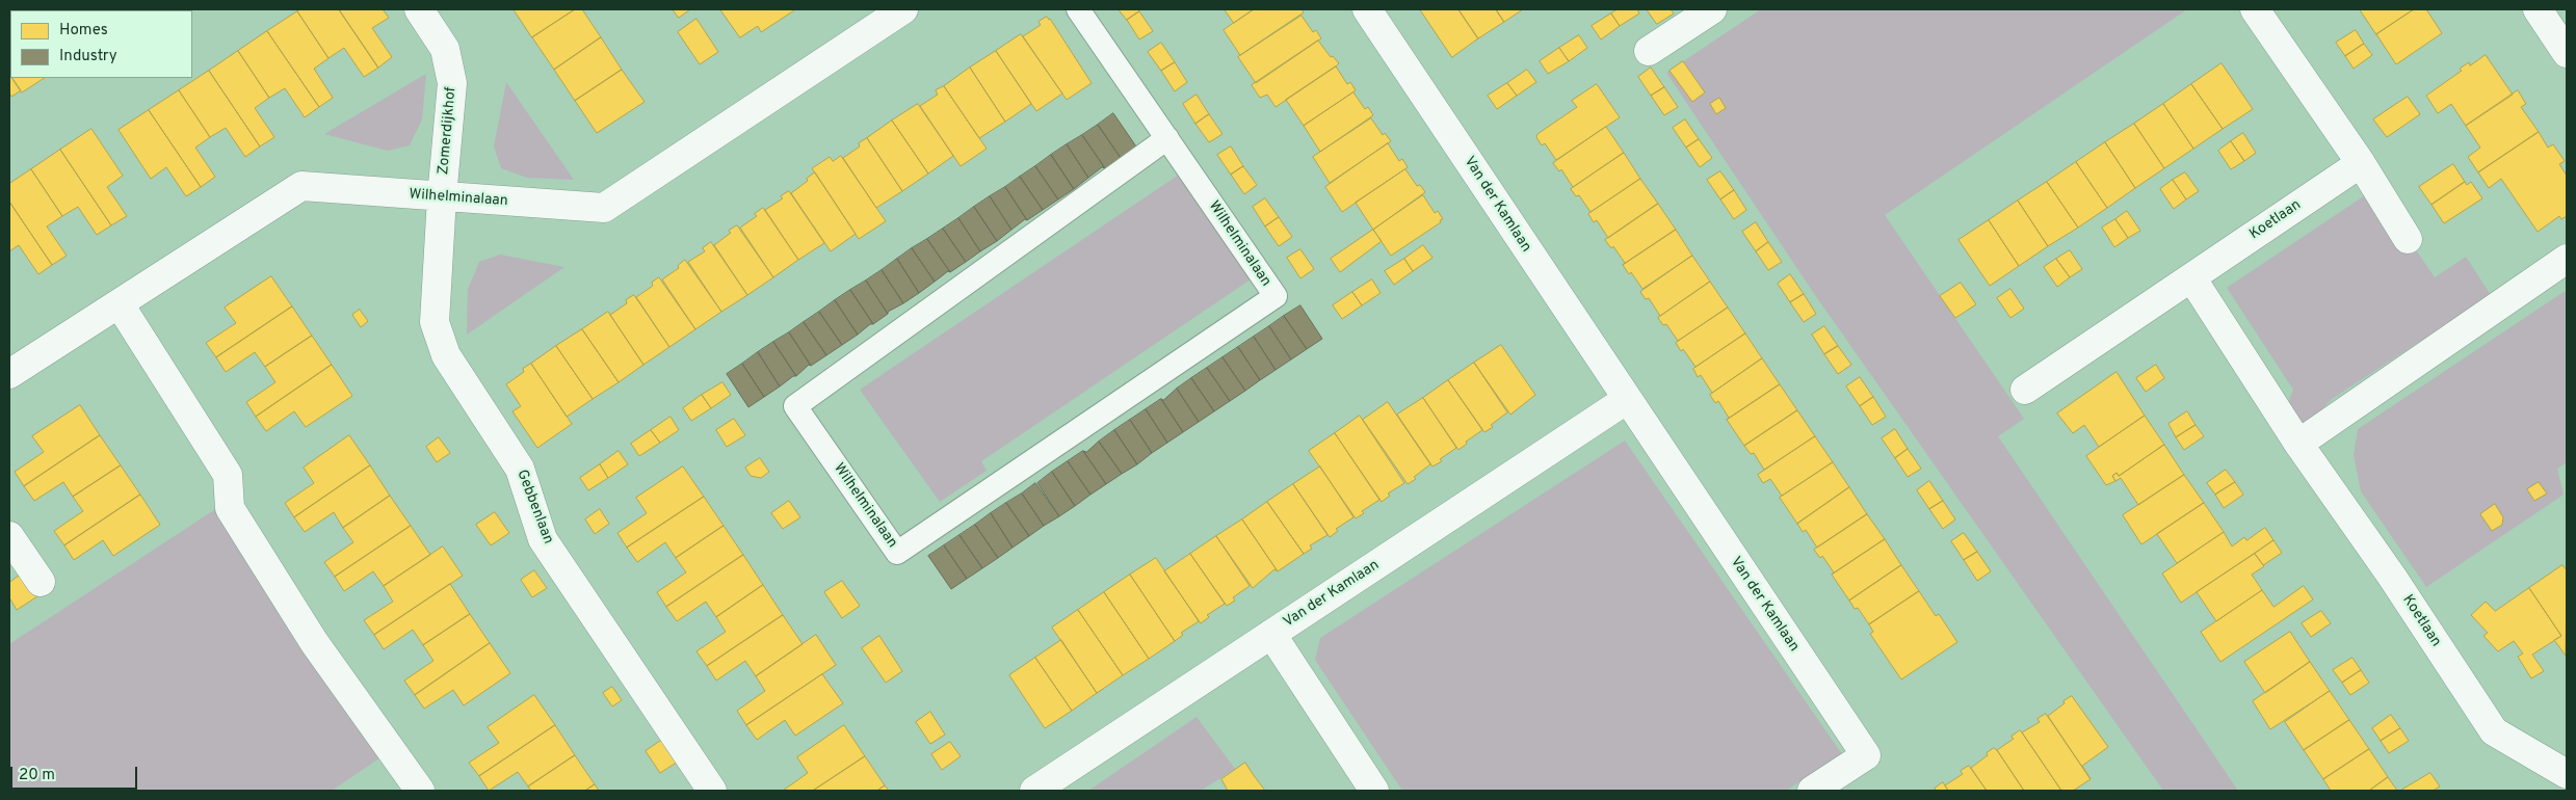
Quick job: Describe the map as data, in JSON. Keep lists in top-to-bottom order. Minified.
{"streets":{"street":["Zomerdijkhof","Wilhelminalaan","Van der Kamlaan","Koetlaan","Gebbenlaan"]},"crossings":[["Zomerdijkhof","Wilhelminalaan"],["Zomerdijkhof","Gebbenlaan"],["Wilhelminalaan","Gebbenlaan"]],"legend":["Homes","Industry"],"scale_bar":"20 m"}
